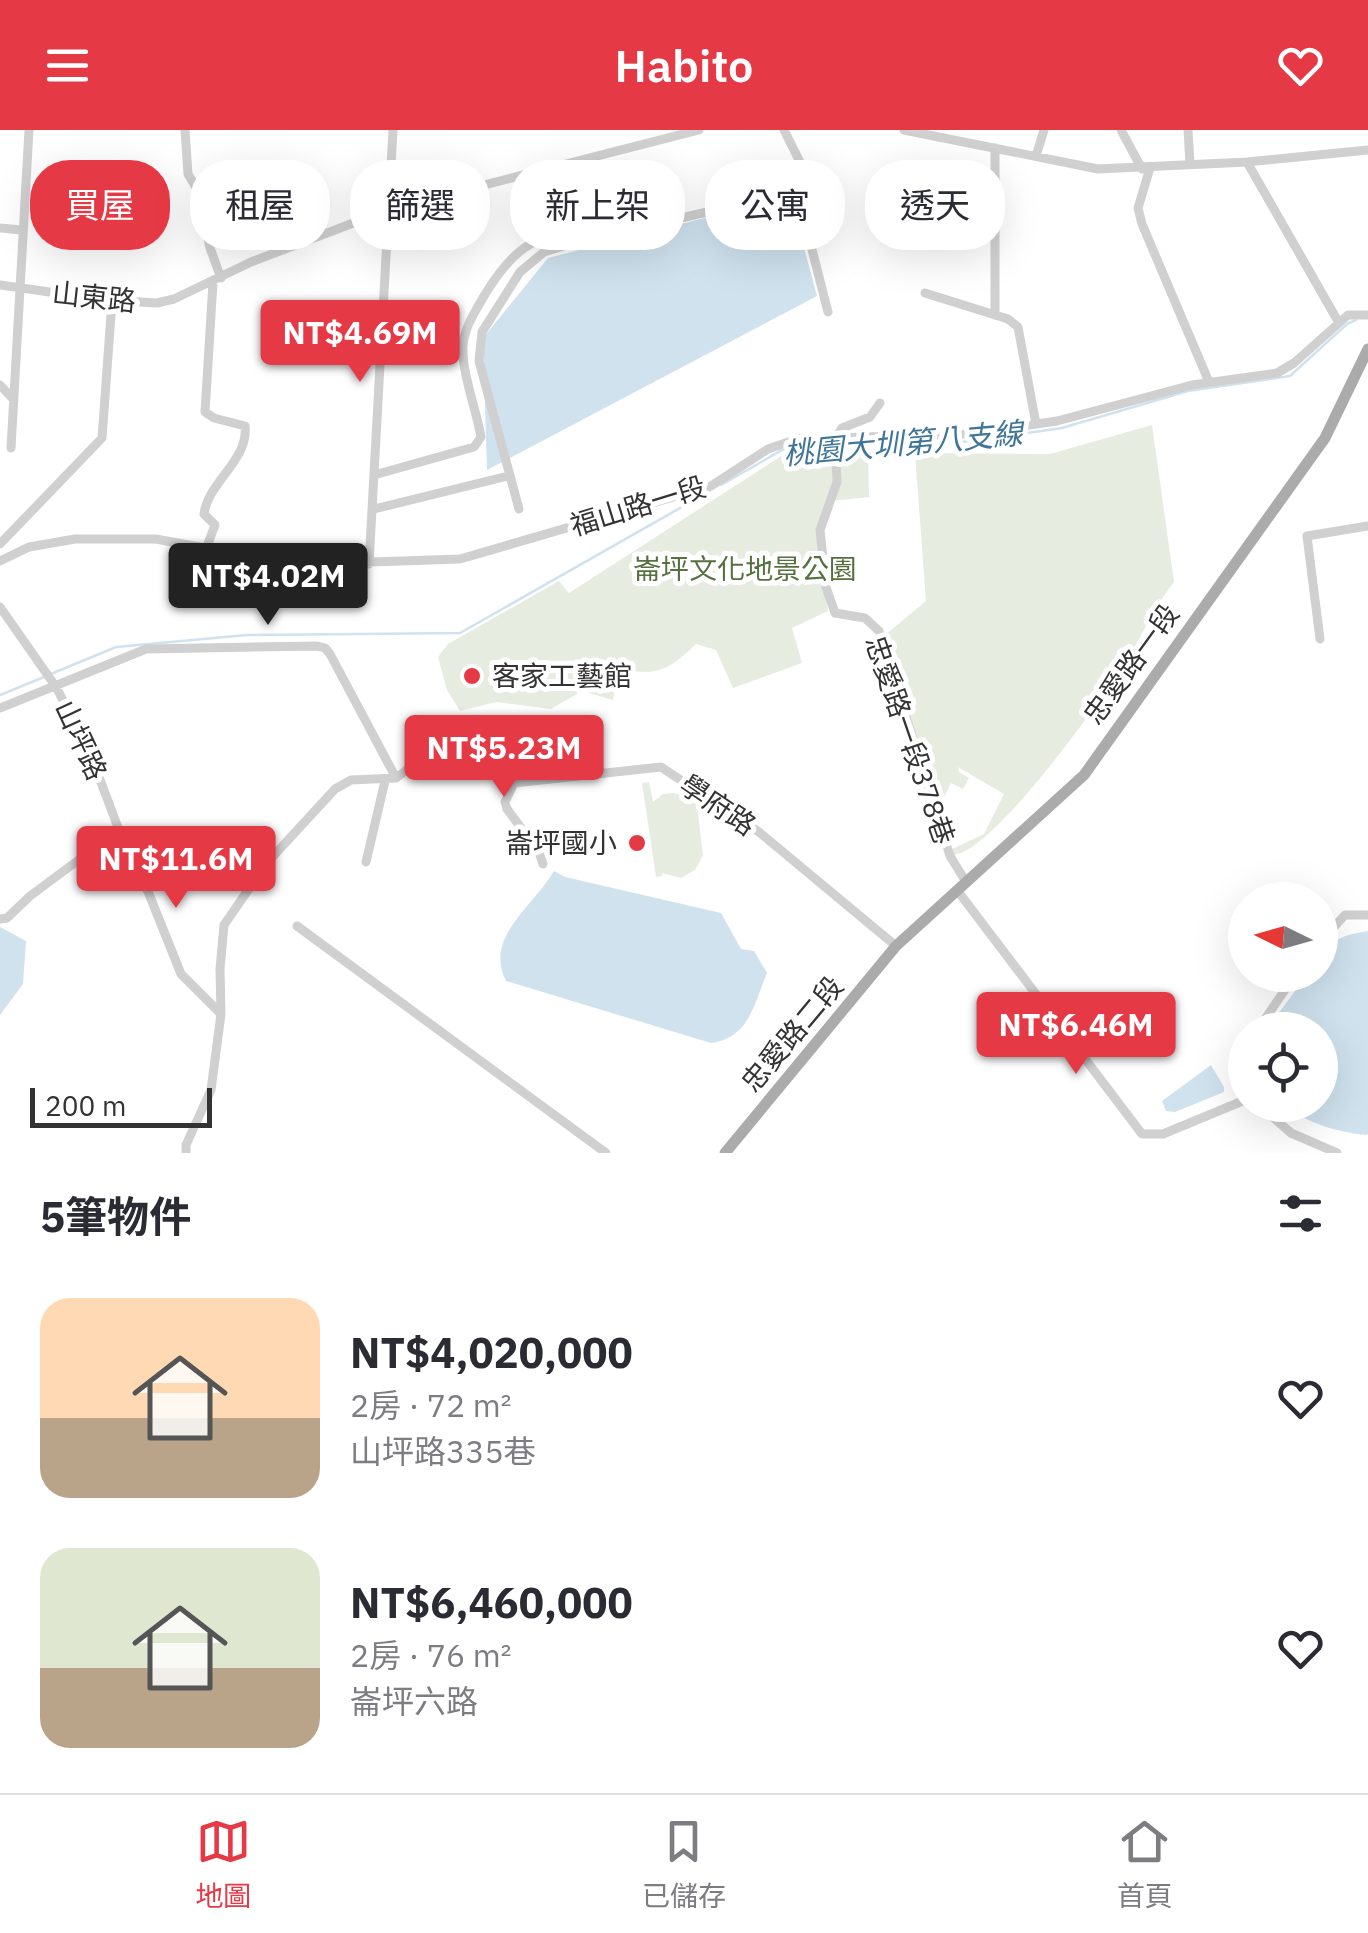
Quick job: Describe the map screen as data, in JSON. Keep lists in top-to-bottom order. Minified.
{"streets":{"main road":["忠愛路一段","忠愛路二段"],"street":["山東路","福山路一段","山坪路","忠愛路一段378巷","學府路"]},"crossings":[["福山路一段","忠愛路一段378巷"],["忠愛路一段","忠愛路一段378巷"],["忠愛路一段","學府路"],["忠愛路一段","忠愛路二段"],["學府路","忠愛路二段"]],"water":["桃園大圳第八支線"],"parks":["崙坪文化地景公園"],"places":["客家工藝館","崙坪國小"],"scale_bar":"200 m","north":"left","page":{"header":"Habito","chip":["買屋","租屋","篩選","新上架","公寓","透天"],"price":["NT$4.69M","NT$4.02M","NT$5.23M","NT$11.6M","NT$6.46M"],"scale":"200 m","heading":"5筆物件","list":[{"name":"NT$4,020,000","note":"2房 · 72 m² · 山坪路335巷"},{"name":"NT$6,460,000","note":"2房 · 76 m² · 崙坪六路"}],"tabs":["地圖","已儲存","首頁"]}}
